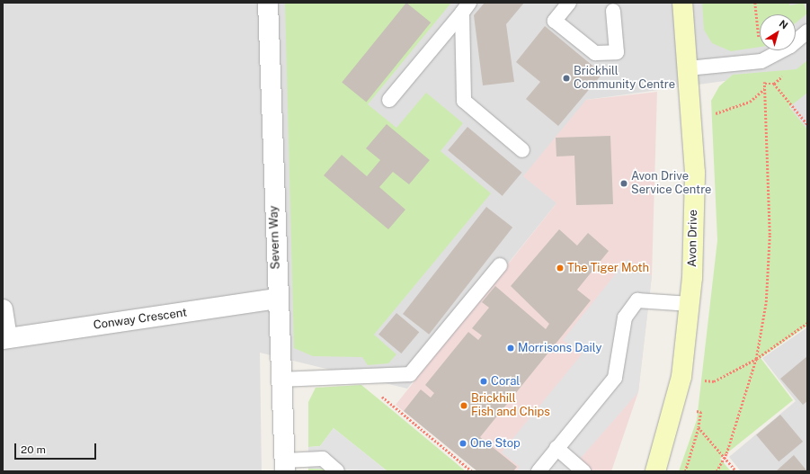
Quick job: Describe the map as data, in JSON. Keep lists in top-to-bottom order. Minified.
{"streets":{"street":["Severn Way","Avon Drive","Conway Crescent"]},"crossings":[["Severn Way","Conway Crescent"]],"places":["Brickhill Community Centre","Avon Drive Service Centre","The Tiger Moth","Morrisons Daily","Coral","Brickhill Fish and Chips","One Stop"],"scale_bar":"20 m","north":"top right"}
